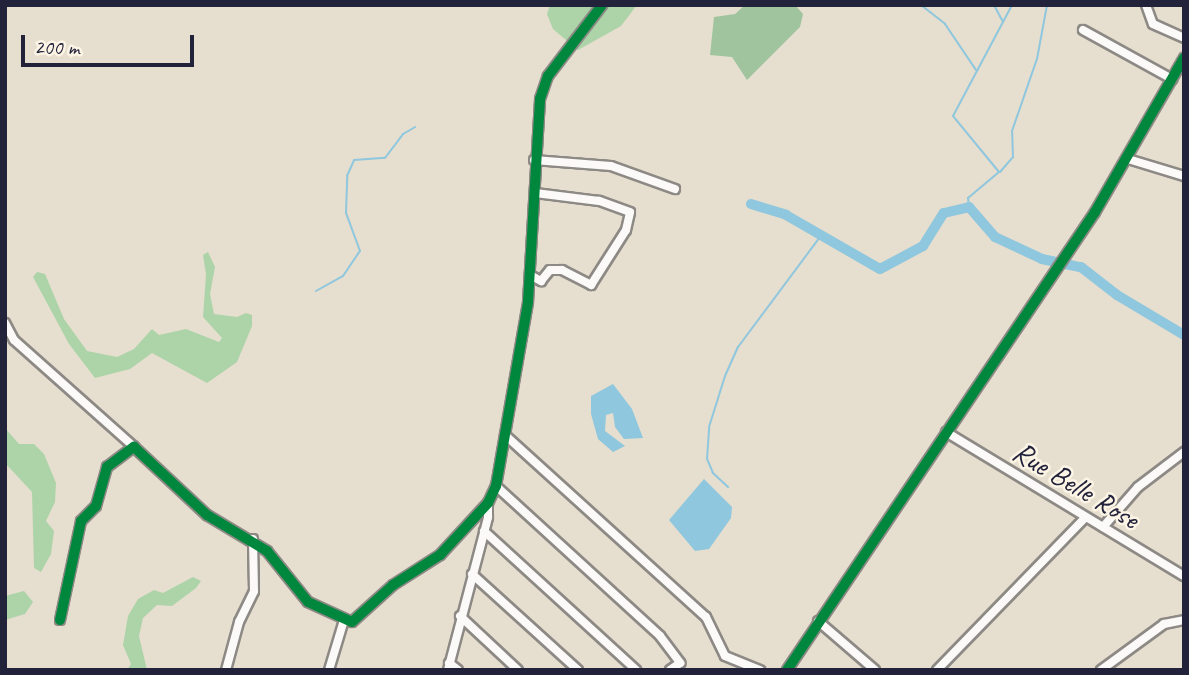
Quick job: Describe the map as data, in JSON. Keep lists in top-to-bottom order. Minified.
{"streets":{"street":["Rue Belle Rose"]},"scale_bar":"200 m"}
